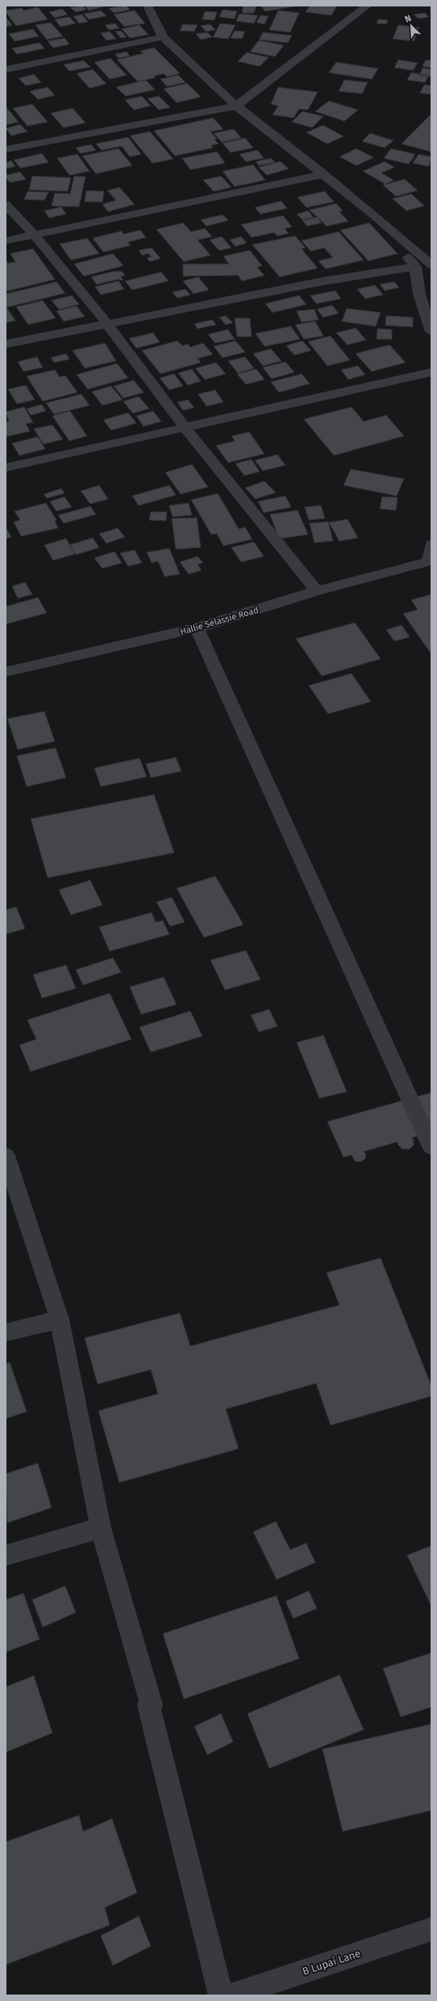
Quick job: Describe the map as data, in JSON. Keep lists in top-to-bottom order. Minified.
{"streets":{"street":["Hallie Selassie Road","B Lupai Lane"]},"north":"top left"}
